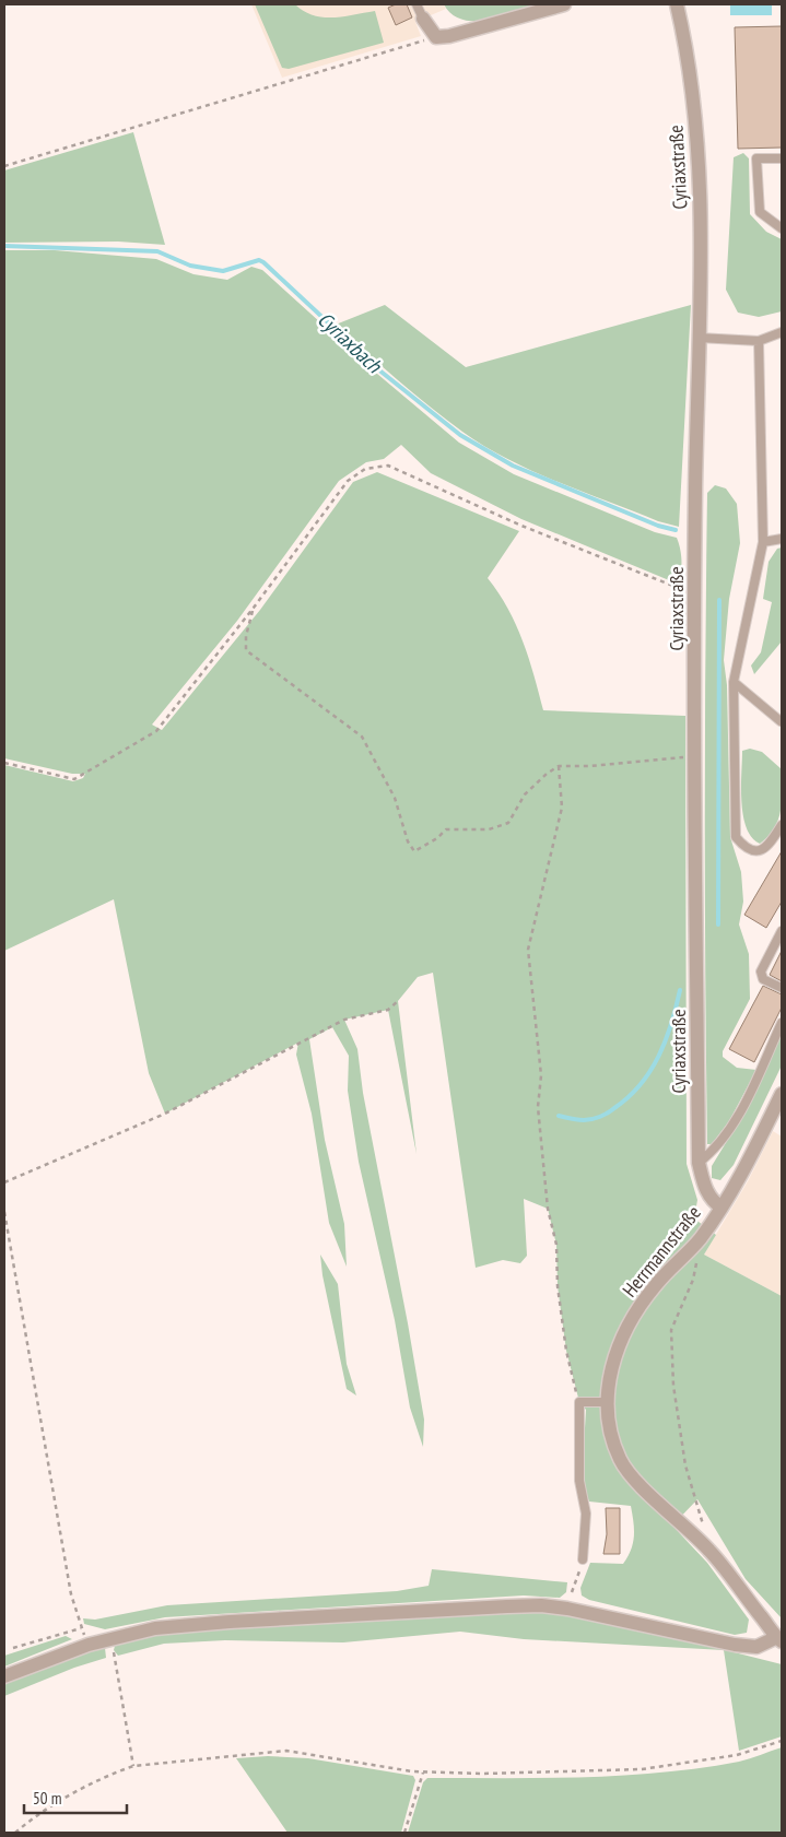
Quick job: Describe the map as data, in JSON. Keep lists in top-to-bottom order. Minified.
{"streets":{"street":["Cyriaxstraße","Herrmannstraße"]},"crossings":[["Cyriaxstraße","Herrmannstraße"]],"water":["Cyriaxbach"],"scale_bar":"50 m"}
